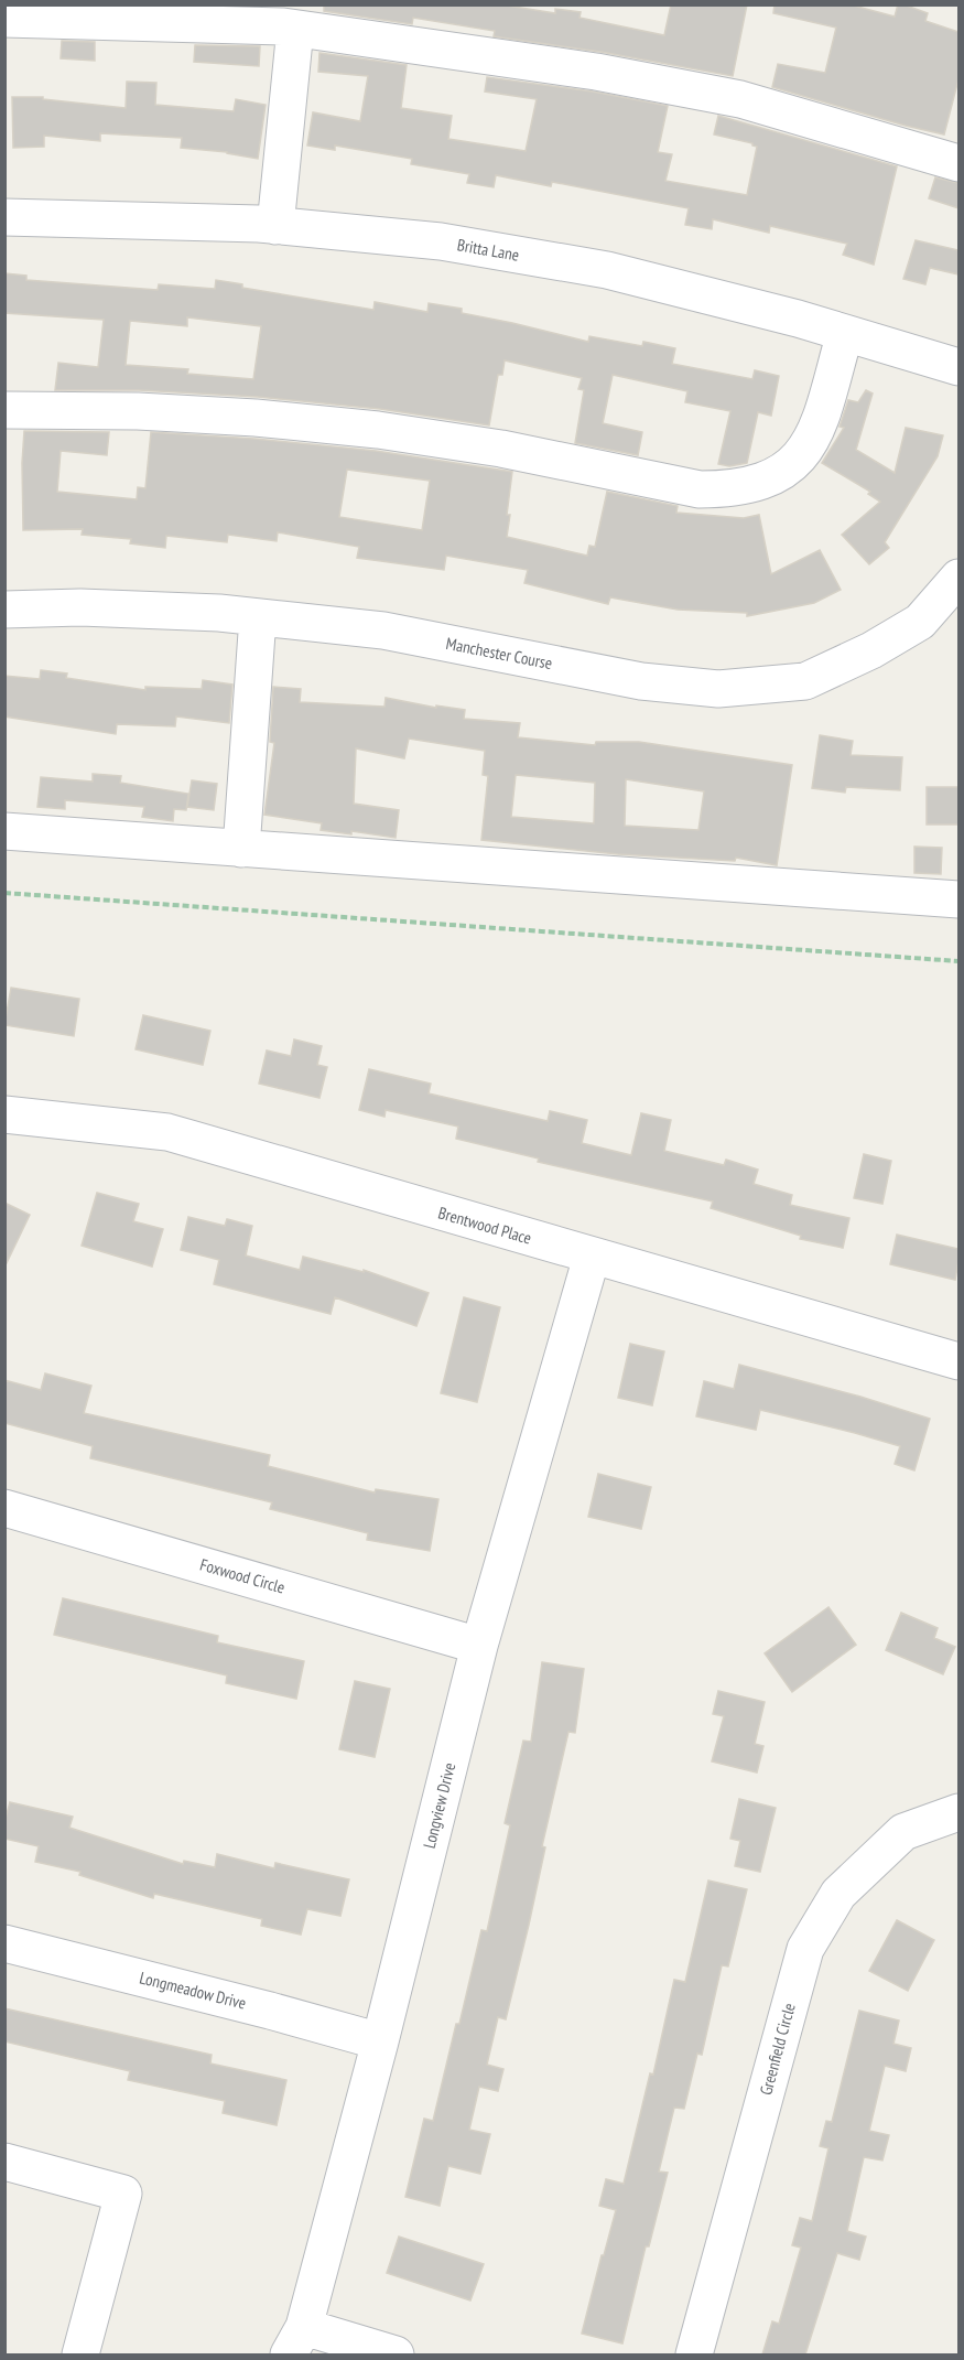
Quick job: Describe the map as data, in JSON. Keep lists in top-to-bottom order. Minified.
{"streets":{"street":["Britta Lane","Manchester Course","Brentwood Place","Foxwood Circle","Longview Drive","Longmeadow Drive","Greenfield Circle"]},"crossings":[["Brentwood Place","Longview Drive"],["Foxwood Circle","Longview Drive"],["Longview Drive","Longmeadow Drive"]]}
